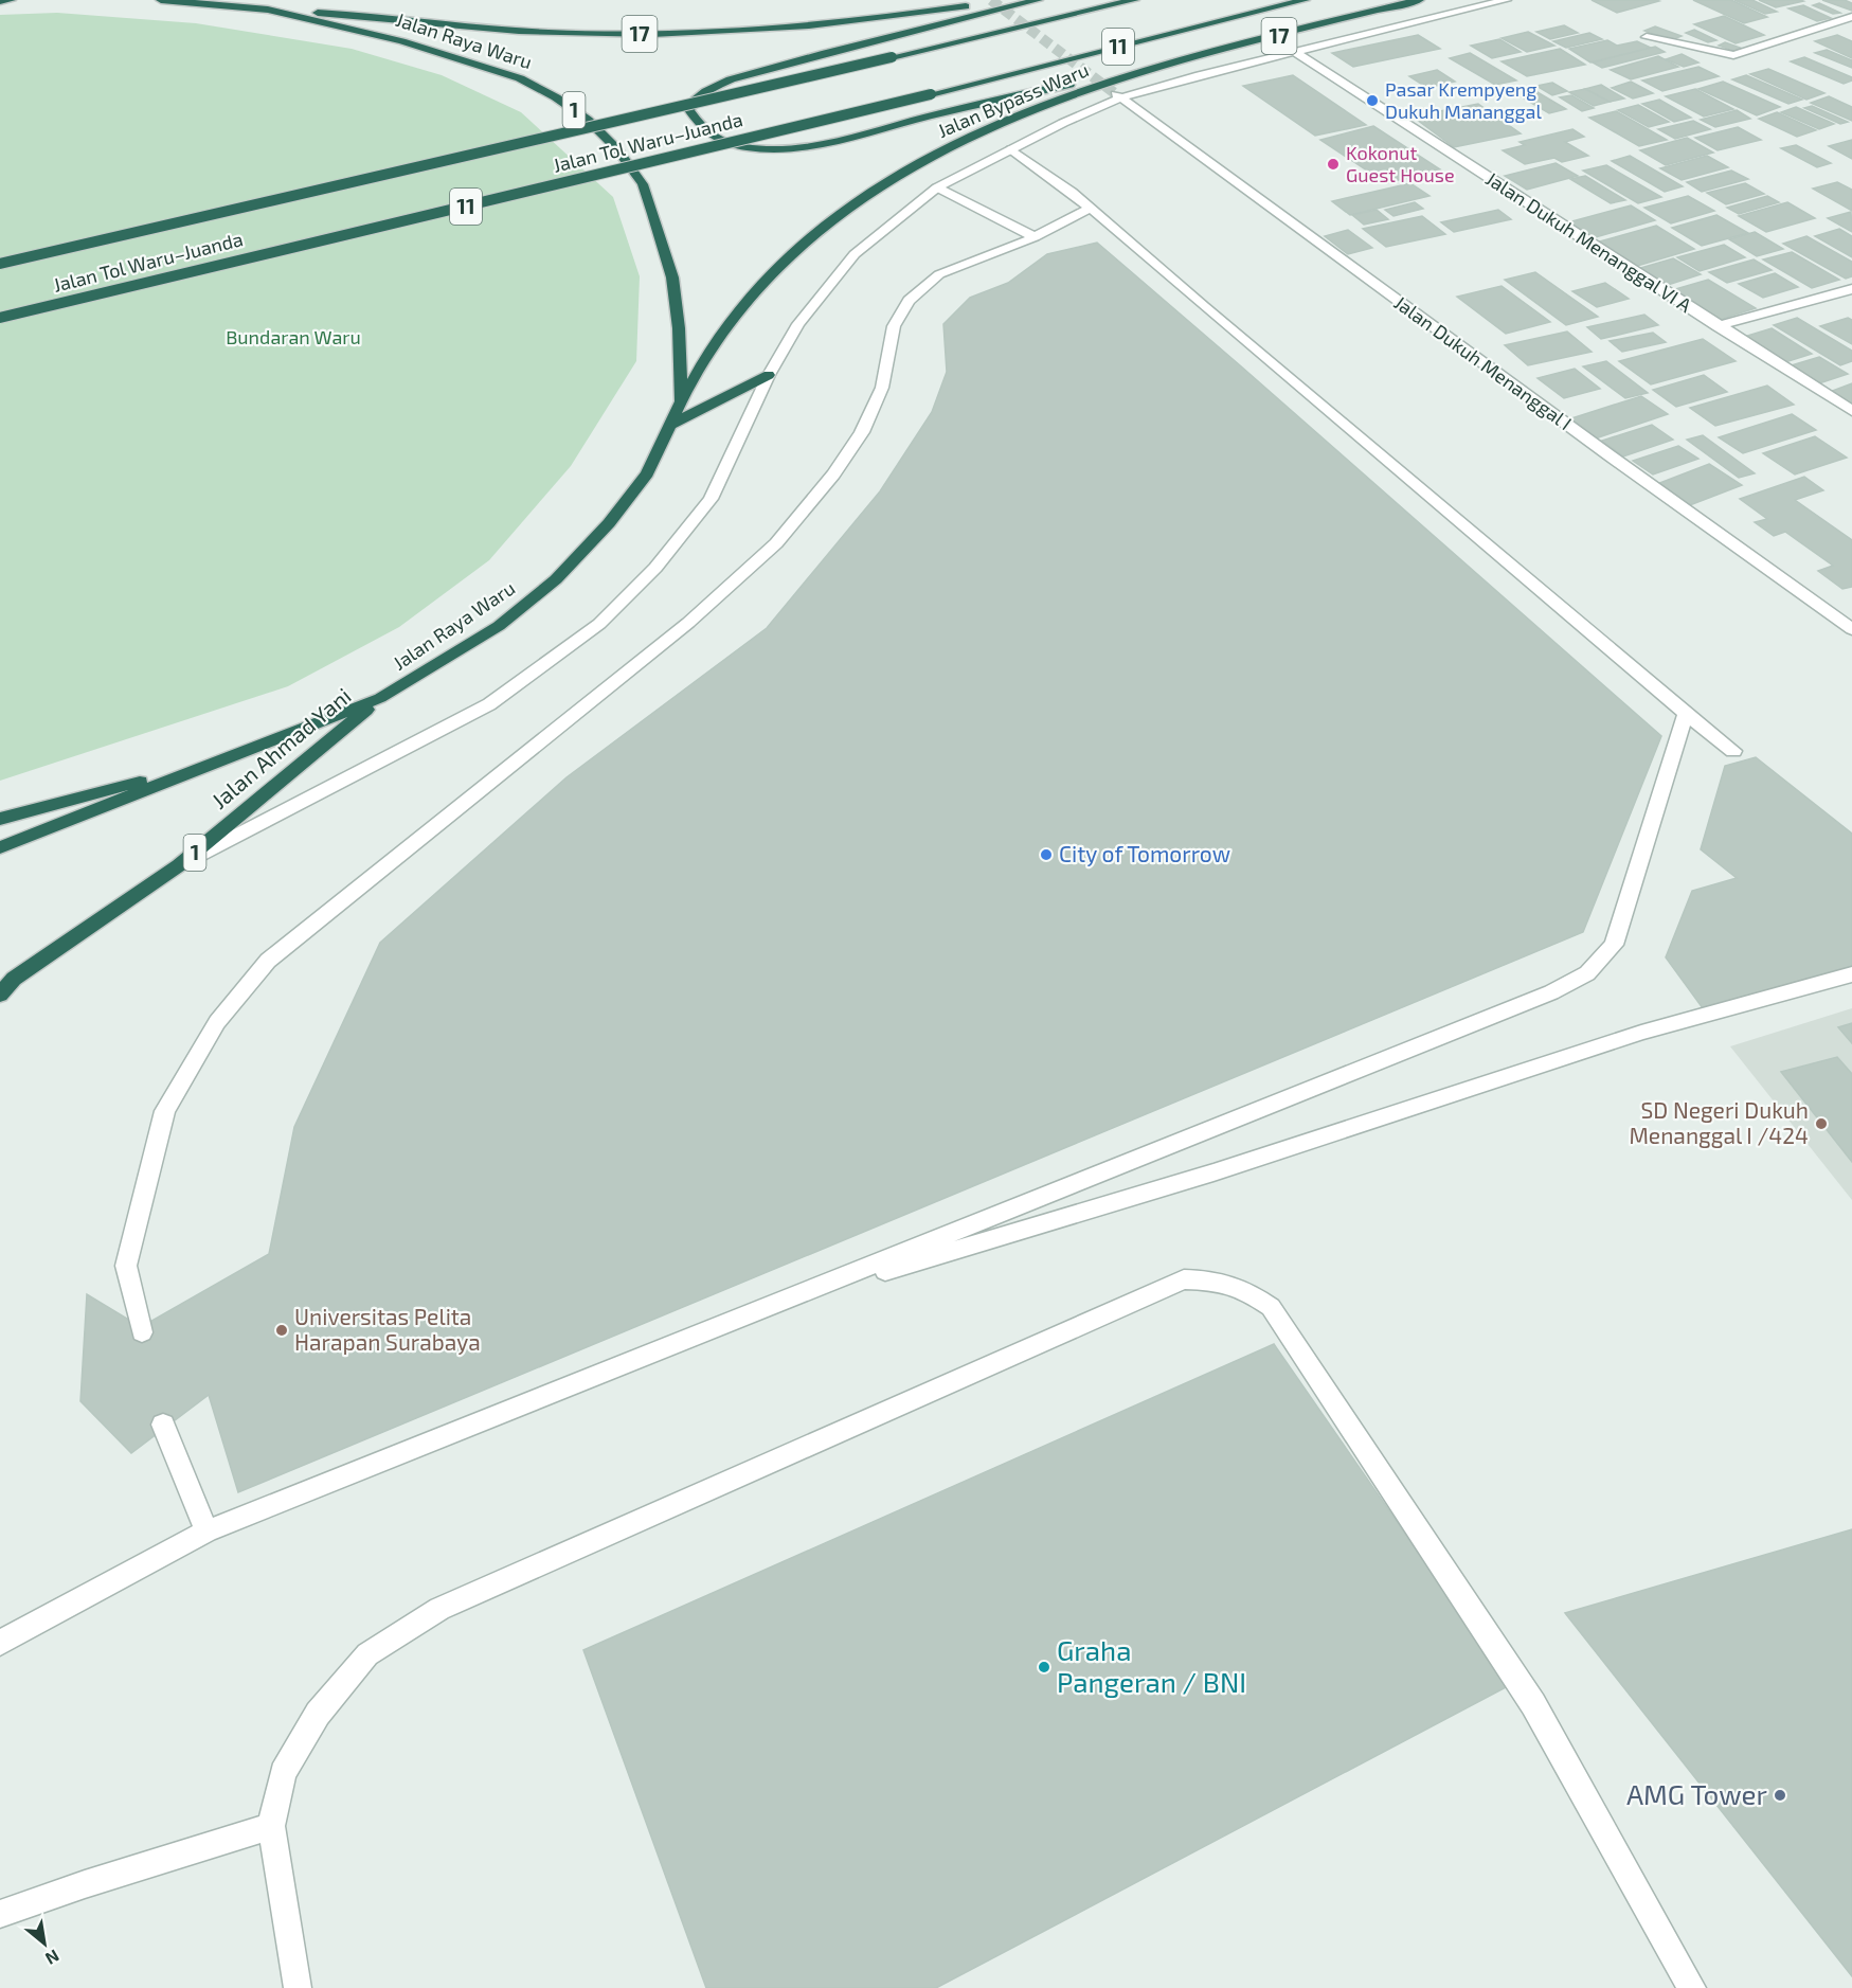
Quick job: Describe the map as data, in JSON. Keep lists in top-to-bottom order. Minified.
{"streets":{"highway":["17","Jalan Raya Waru","11","Jalan Bypass Waru","1","Jalan Tol Waru–Juanda","Jalan Ahmad Yani"],"street":["Jalan Dukuh Menanggal VI A","Jalan Dukuh Menanggal I"]},"crossings":[["17","Jalan Raya Waru"],["Jalan Raya Waru","Jalan Bypass Waru"],["Jalan Raya Waru","1"],["Jalan Raya Waru","Jalan Ahmad Yani"]],"parks":["Bundaran Waru"],"places":["Pasar Krempyeng Dukuh Mananggal","Kokonut Guest House","City of Tomorrow","SD Negeri Dukuh Menanggal I /424","Universitas Pelita Harapan Surabaya","Graha Pangeran / BNI","AMG Tower"],"north":"bottom right"}
